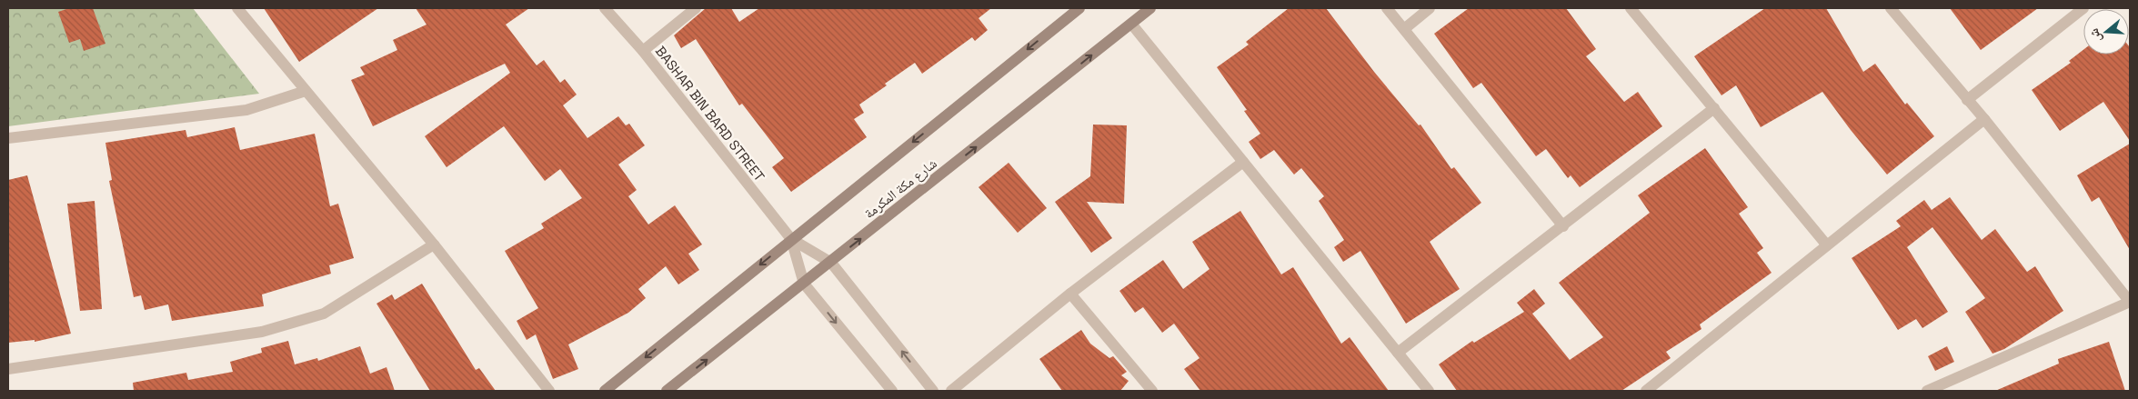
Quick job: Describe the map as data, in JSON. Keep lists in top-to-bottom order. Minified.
{"streets":{"main road":["شارع مكة المكرمة"],"street":["BASHAR BIN BARD STREET"]},"crossings":[["BASHAR BIN BARD STREET","شارع مكة المكرمة"]],"north":"left"}
